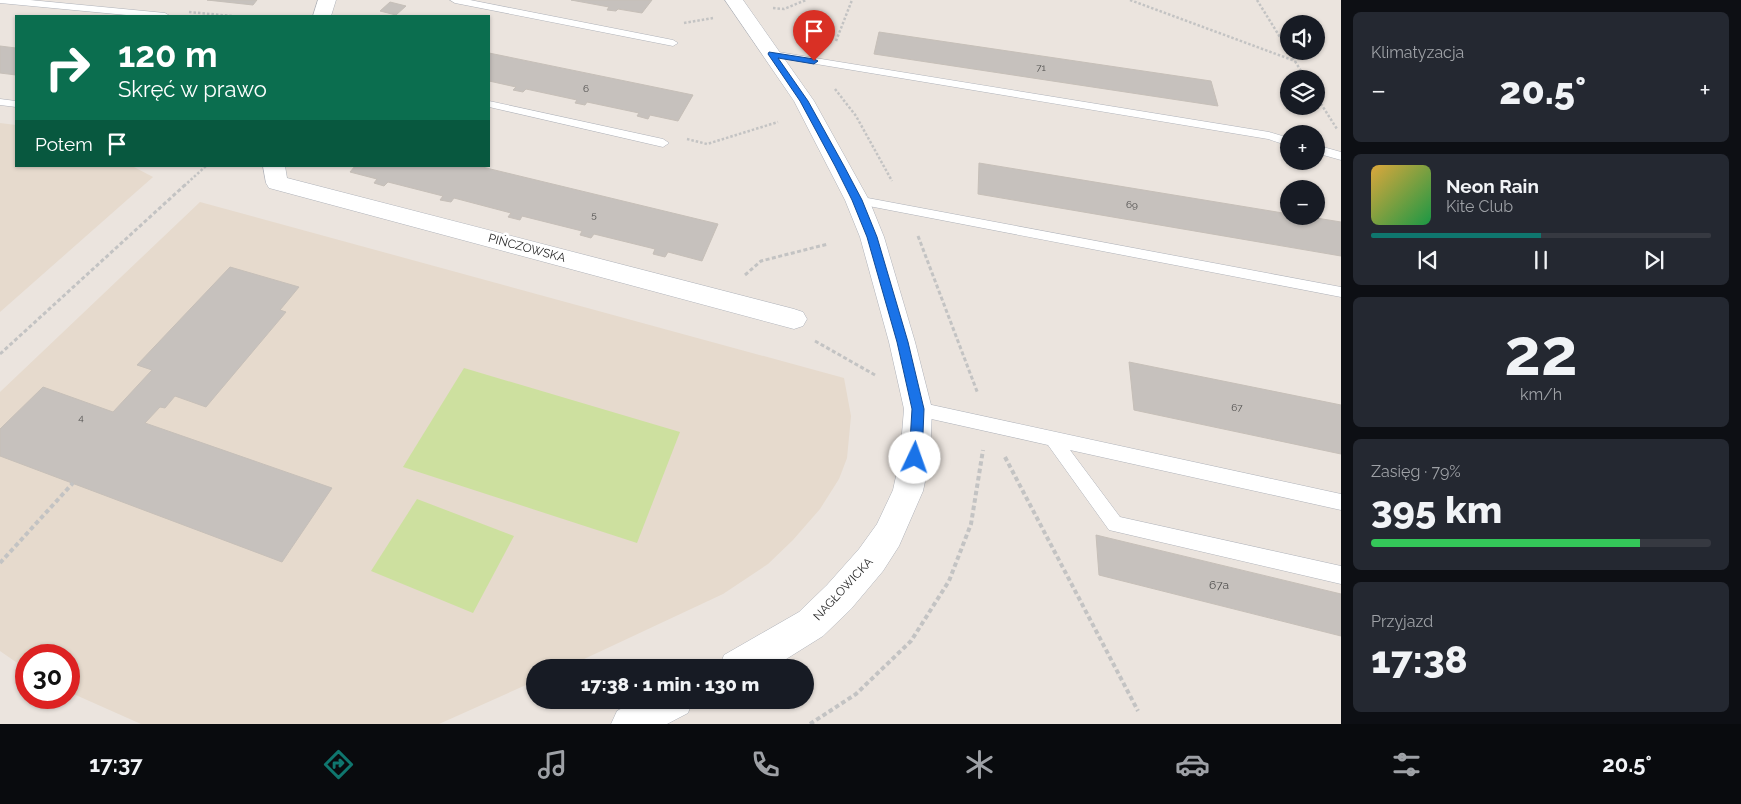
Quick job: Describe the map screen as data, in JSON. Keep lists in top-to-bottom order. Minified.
{"streets":{"street":["PIŃCZOWSKA","NAGŁOWICKA"]},"house_numbers":["71","6","69","5","67","4","67a"],"page":{"tile":["Klimatyzacja",["22","km/h"],["Zasięg · 79%","395 km"],["Przyjazd","17:38"]],"map_buttons":["+","−"],"turn":["120 m","Skręć w prawo"],"heat":["−","20.5°","+"],"then":"Potem","song":["Neon Rain","Kite Club"],"limit":"30","trip":"17:38 · 1 min · 130 m","tabs":["17:37","20.5°"]}}
